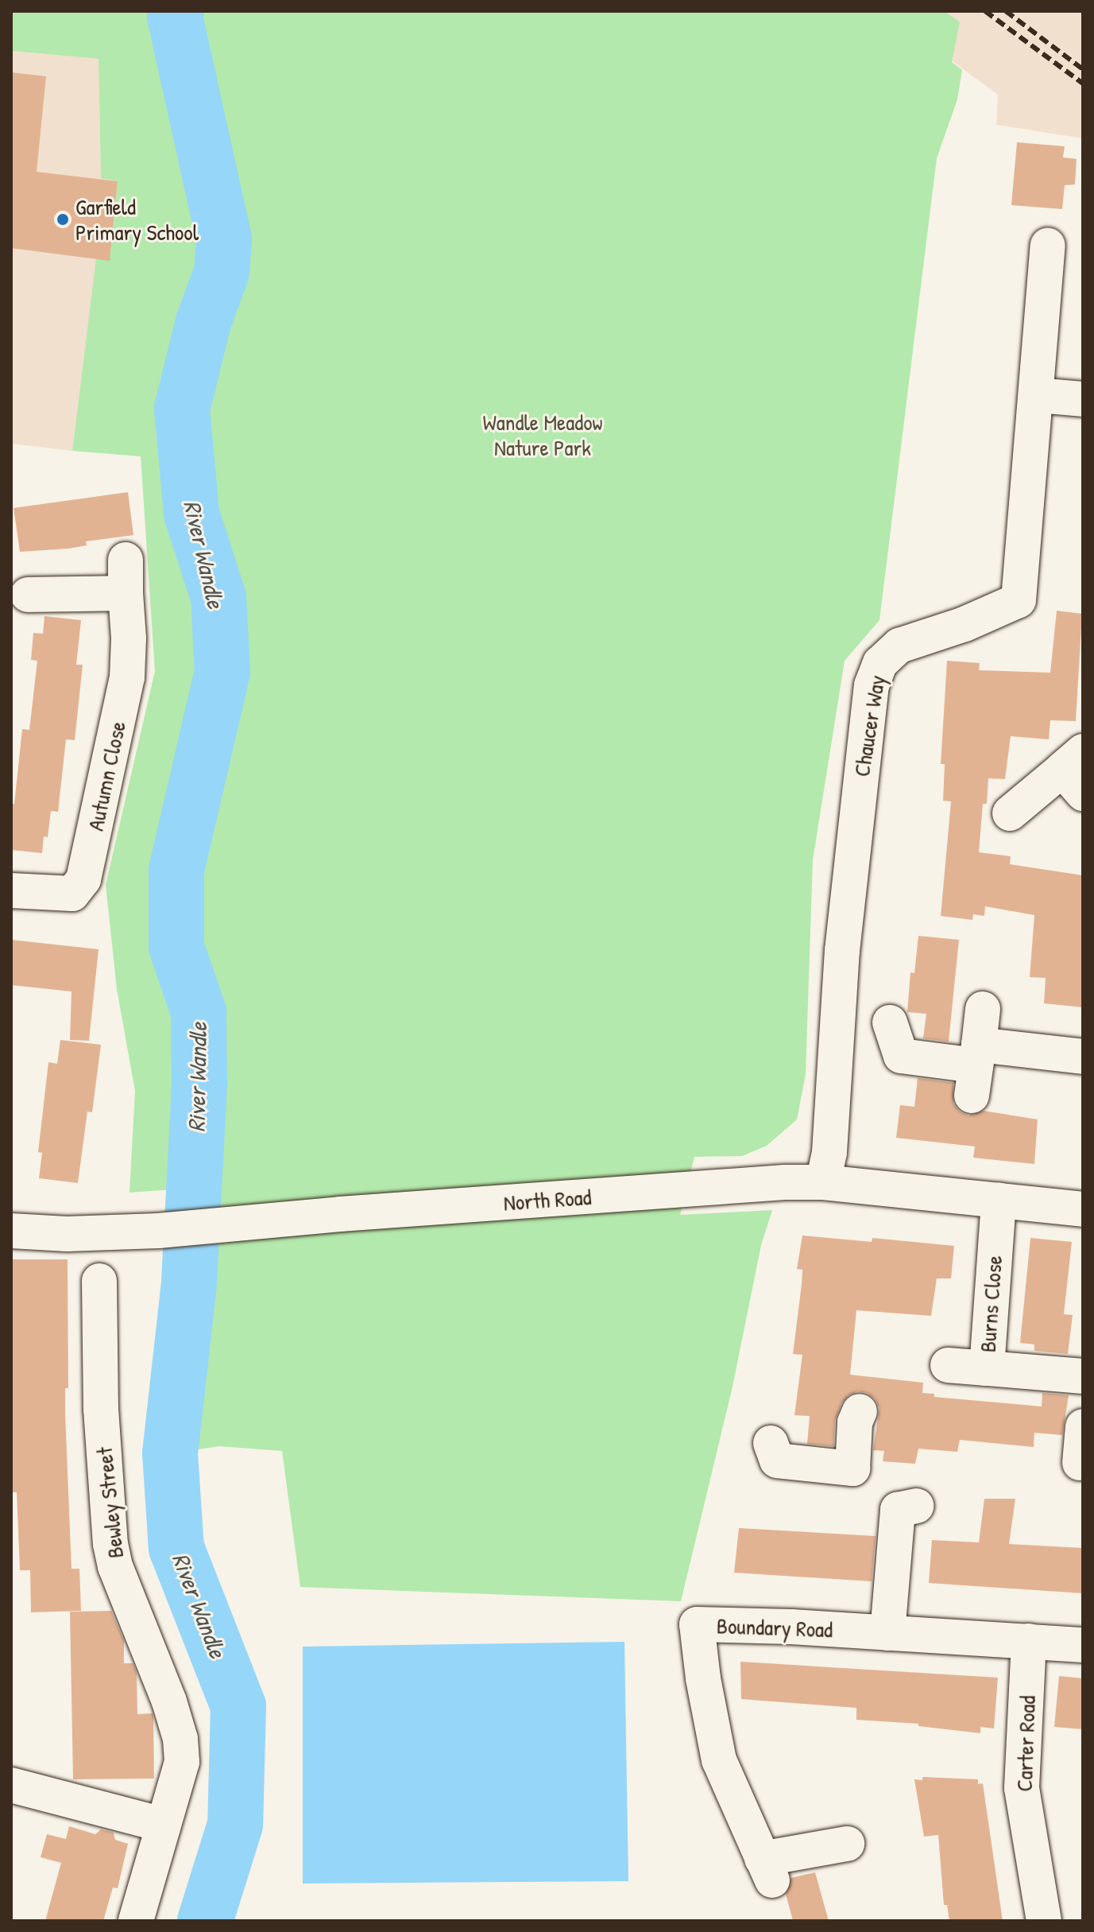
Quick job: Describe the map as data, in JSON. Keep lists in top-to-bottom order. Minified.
{"streets":{"street":["Chaucer Way","Autumn Close","North Road","Burns Close","Bewley Street","Boundary Road","Carter Road"]},"crossings":[["Chaucer Way","North Road"],["North Road","Burns Close"],["Boundary Road","Carter Road"]],"water":["River Wandle"],"parks":["Wandle Meadow Nature Park"],"places":["Garfield Primary School"]}
